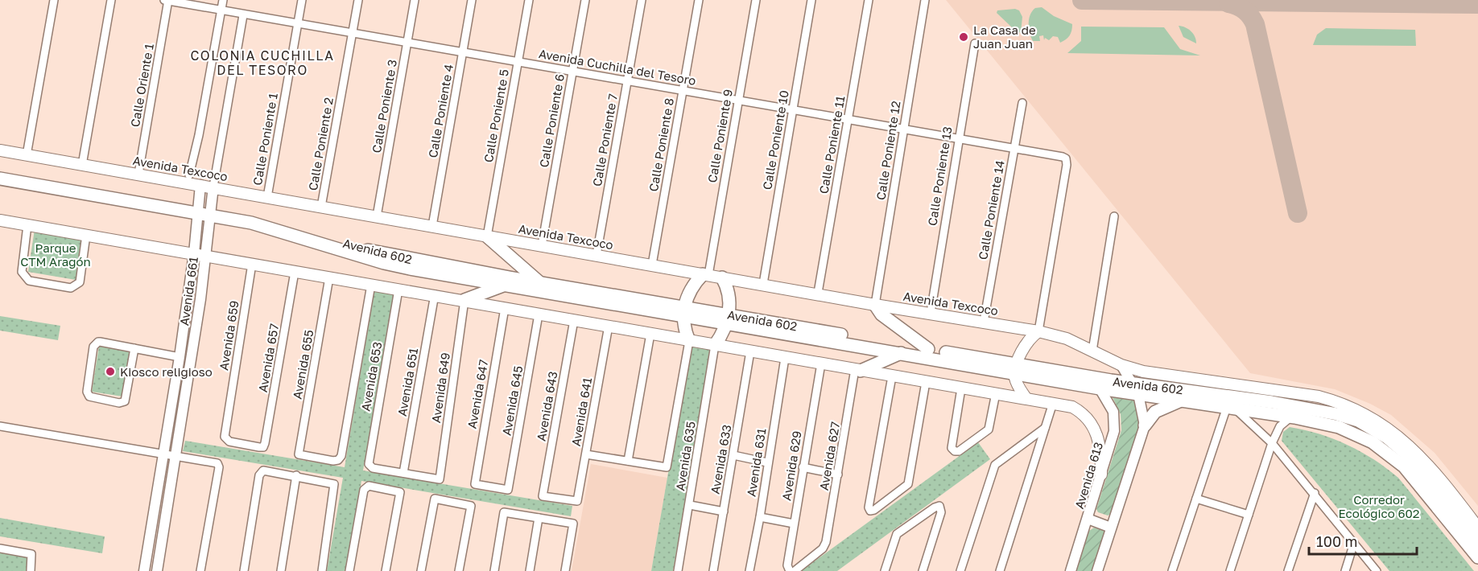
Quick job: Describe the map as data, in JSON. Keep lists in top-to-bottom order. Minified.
{"streets":{"main road":["Avenida Texcoco","Avenida 602"],"street":["Avenida Cuchilla del Tesoro","Calle Oriente 1","Calle Poniente 3","Calle Poniente 4","Calle Poniente 5","Calle Poniente 6","Calle Poniente 9","Calle Poniente 1","Calle Poniente 7","Calle Poniente 10","Calle Poniente 2","Calle Poniente 8","Calle Poniente 11","Calle Poniente 12","Calle Poniente 13","Calle Poniente 14","Avenida 661","Avenida 659","Avenida 657","Avenida 655","Avenida 653","Avenida 651","Avenida 649","Avenida 647","Avenida 645","Avenida 643","Avenida 641","Avenida 635","Avenida 627","Avenida 633","Avenida 631","Avenida 629","Avenida 613"]},"crossings":[["Avenida Cuchilla del Tesoro","Calle Oriente 1"],["Avenida Cuchilla del Tesoro","Calle Poniente 3"],["Avenida Cuchilla del Tesoro","Calle Poniente 4"],["Avenida Cuchilla del Tesoro","Calle Poniente 5"],["Avenida Cuchilla del Tesoro","Calle Poniente 6"],["Avenida Cuchilla del Tesoro","Calle Poniente 9"],["Avenida Cuchilla del Tesoro","Calle Poniente 1"],["Avenida Cuchilla del Tesoro","Calle Poniente 7"],["Avenida Cuchilla del Tesoro","Calle Poniente 10"],["Avenida Cuchilla del Tesoro","Calle Poniente 2"],["Avenida Cuchilla del Tesoro","Calle Poniente 8"],["Avenida Cuchilla del Tesoro","Calle Poniente 11"],["Avenida Cuchilla del Tesoro","Calle Poniente 12"],["Avenida Cuchilla del Tesoro","Avenida Texcoco"],["Avenida Cuchilla del Tesoro","Calle Poniente 13"],["Avenida Cuchilla del Tesoro","Calle Poniente 14"],["Avenida Cuchilla del Tesoro","Avenida 661"],["Calle Oriente 1","Avenida Texcoco"],["Calle Poniente 3","Avenida Texcoco"],["Calle Poniente 4","Avenida Texcoco"],["Calle Poniente 5","Avenida Texcoco"],["Calle Poniente 6","Avenida Texcoco"],["Calle Poniente 9","Avenida Texcoco"],["Calle Poniente 1","Avenida Texcoco"],["Calle Poniente 7","Avenida Texcoco"],["Calle Poniente 10","Avenida Texcoco"],["Calle Poniente 2","Avenida Texcoco"],["Calle Poniente 8","Avenida Texcoco"],["Calle Poniente 11","Avenida Texcoco"],["Calle Poniente 12","Avenida Texcoco"],["Avenida Texcoco","Calle Poniente 13"],["Avenida Texcoco","Calle Poniente 14"],["Avenida Texcoco","Avenida 661"],["Avenida 602","Avenida 661"],["Avenida 602","Avenida 613"],["Avenida 659","Avenida 657"],["Avenida 655","Avenida 653"],["Avenida 653","Avenida 651"],["Avenida 653","Avenida 649"],["Avenida 651","Avenida 649"],["Avenida 647","Avenida 645"],["Avenida 643","Avenida 641"]],"districts":["COLONIA CUCHILLA DEL TESORO"],"parks":["Parque CTM Aragón","Corredor Ecológico 602"],"places":["La Casa de Juan Juan","Kiosco religioso"],"scale_bar":"100 m"}
